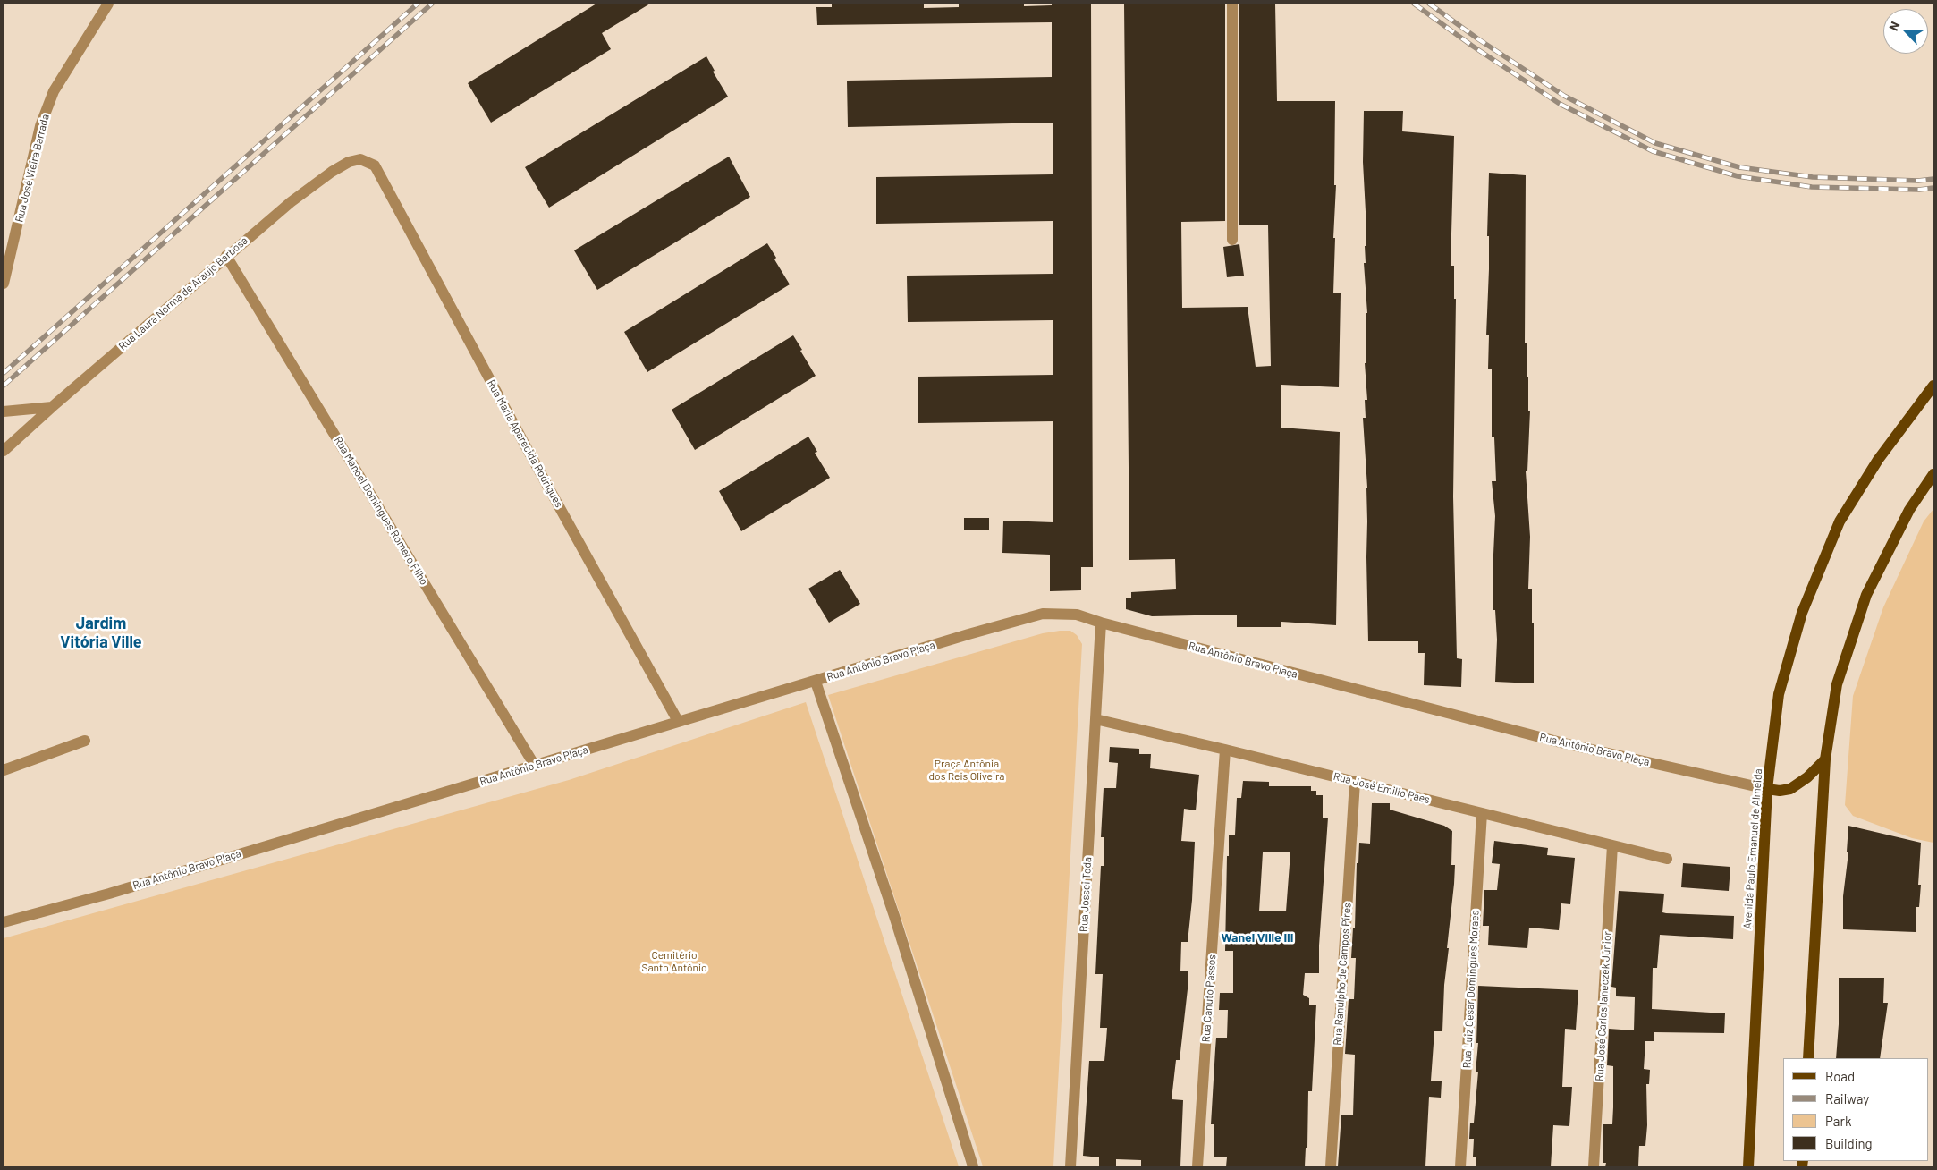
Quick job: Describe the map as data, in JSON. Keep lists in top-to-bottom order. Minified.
{"streets":{"main road":["Avenida Paulo Emanuel de Almeida"],"street":["Rua José Vieira Barrada","Rua Laura Norma de Araujo Barbosa","Rua Maria Aparecida Rodrigues","Rua Manoel Domingues Romero Filho","Rua Antônio Bravo Plaça","Rua José Emilio Paes","Rua Jossei Toda","Rua Ranulpho de Campos Pires","Rua Luiz Cesar Domingues Moraes","Rua Canuto Passos","Rua José Carlos Ianeczek Júnior"]},"crossings":[["Rua Laura Norma de Araujo Barbosa","Rua Maria Aparecida Rodrigues"],["Rua Laura Norma de Araujo Barbosa","Rua Manoel Domingues Romero Filho"],["Rua Maria Aparecida Rodrigues","Rua Antônio Bravo Plaça"],["Rua Manoel Domingues Romero Filho","Rua Antônio Bravo Plaça"],["Rua Antônio Bravo Plaça","Avenida Paulo Emanuel de Almeida"],["Rua Antônio Bravo Plaça","Rua Jossei Toda"],["Rua José Emilio Paes","Rua Jossei Toda"],["Rua José Emilio Paes","Rua Ranulpho de Campos Pires"],["Rua José Emilio Paes","Rua Luiz Cesar Domingues Moraes"],["Rua José Emilio Paes","Rua Canuto Passos"],["Rua José Emilio Paes","Rua José Carlos Ianeczek Júnior"]],"districts":["Jardim Vitória Ville","Wanel Ville III"],"parks":["Praça Antônia dos Reis Oliveira","Cemitério Santo Antônio"],"legend":["Road","Railway","Park","Building"],"north":"top left"}
